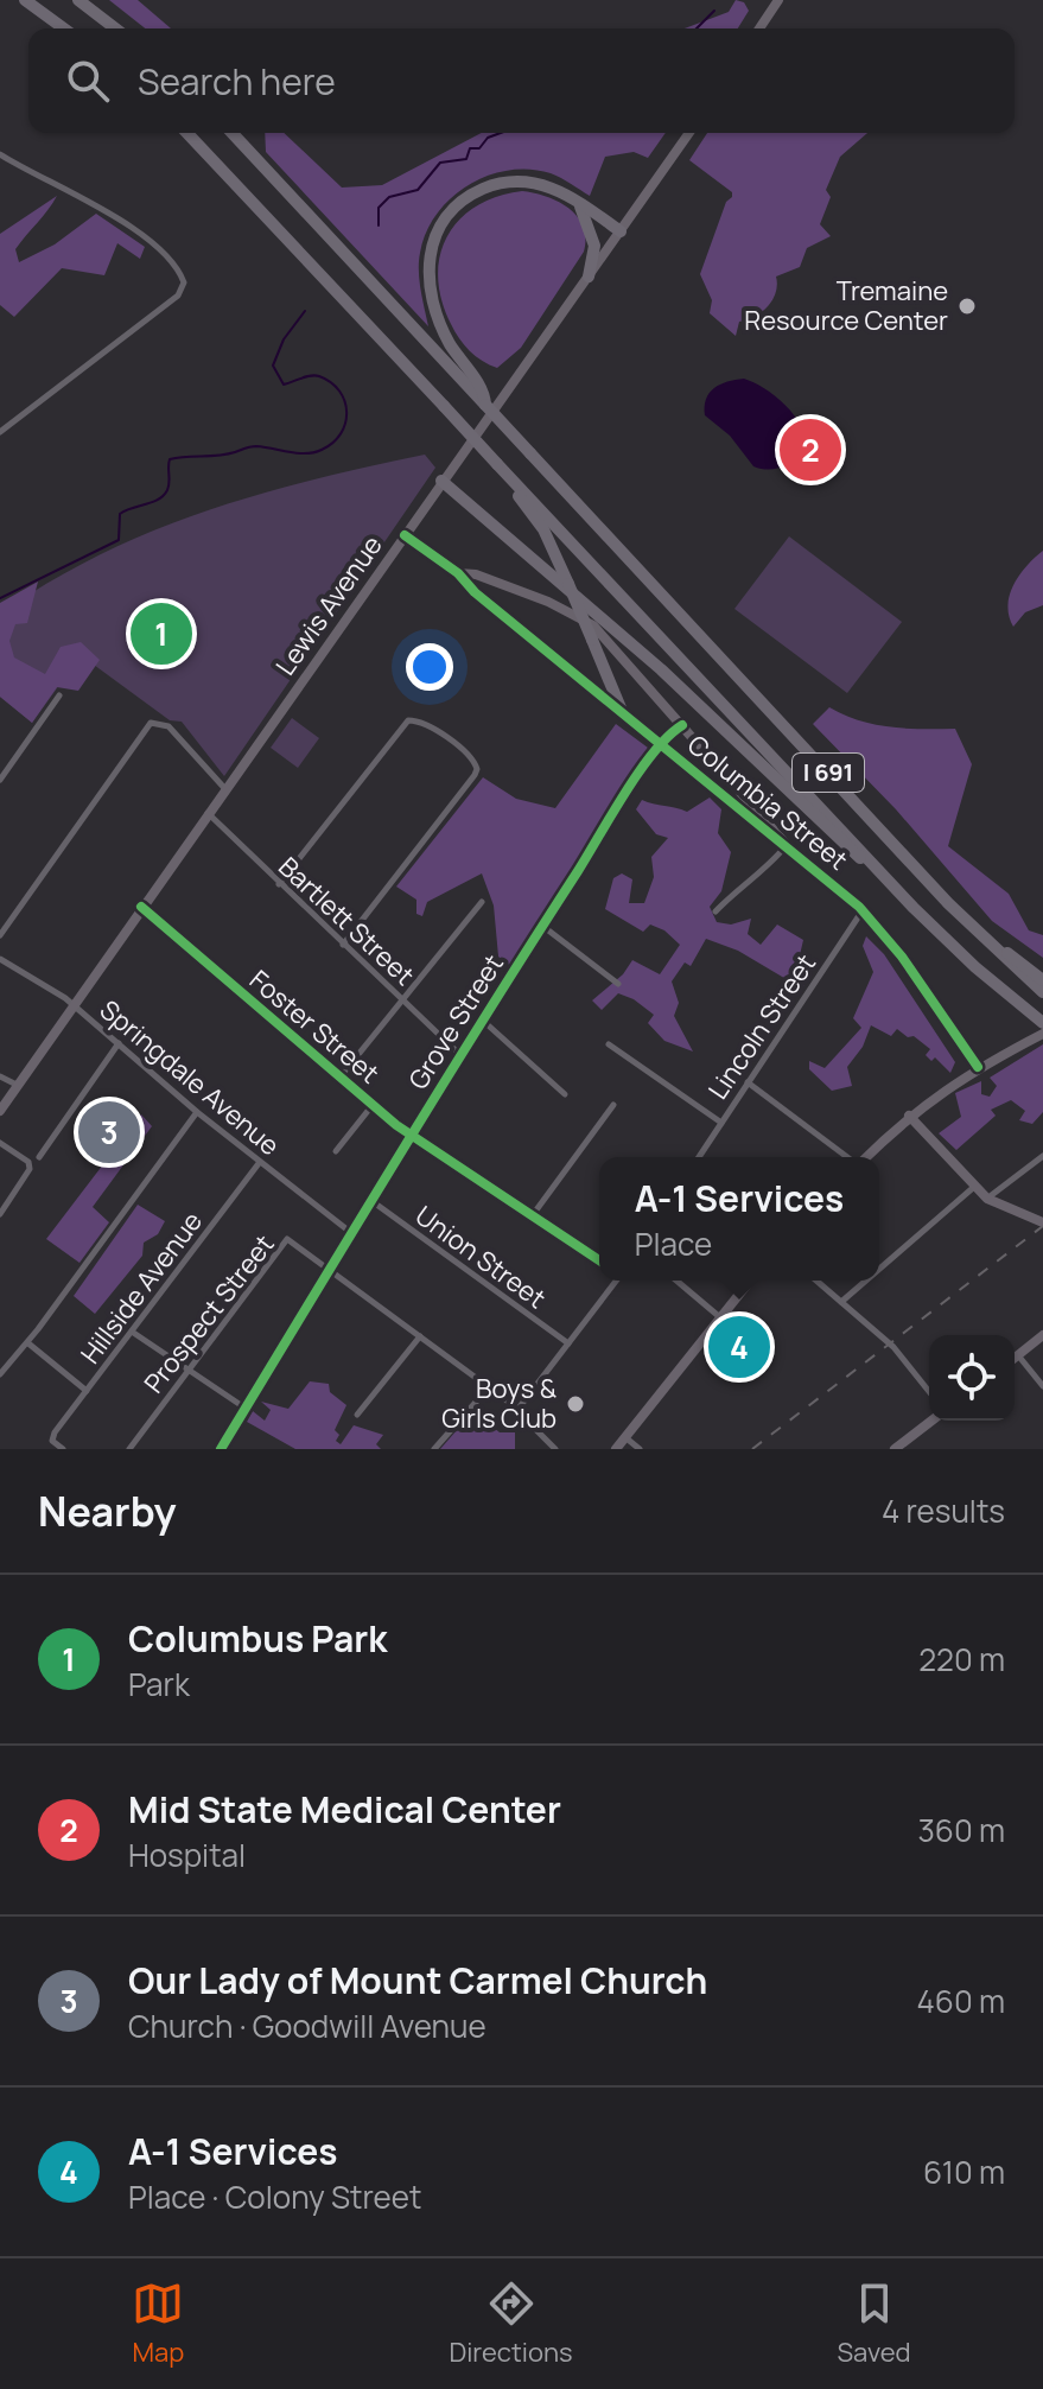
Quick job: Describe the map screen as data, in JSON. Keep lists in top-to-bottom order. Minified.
{"streets":{"highway":["I 691"],"main road":["Lewis Avenue","Columbia Street"],"street":["Bartlett Street","Grove Street","Foster Street","Lincoln Street","Springdale Avenue","Union Street","Hillside Avenue","Prospect Street"]},"crossings":[["Lewis Avenue","Columbia Street"],["Lewis Avenue","Bartlett Street"],["Lewis Avenue","Foster Street"],["Lewis Avenue","Springdale Avenue"],["Columbia Street","Grove Street"],["Columbia Street","Lincoln Street"],["Bartlett Street","Grove Street"],["Grove Street","Foster Street"],["Grove Street","Springdale Avenue"],["Grove Street","Union Street"],["Grove Street","Prospect Street"],["Springdale Avenue","Hillside Avenue"]],"places":["Tremaine Resource Center","Boys & Girls Club"],"page":{"search":"Search here","pins":["2","1","3","4"],"popup":["A-1 Services","Place"],"heading":["Nearby","4 results"],"list":[{"mark":"1","name":"Columbus Park","note":"Park","value":"220 m"},{"mark":"2","name":"Mid State Medical Center","note":"Hospital","value":"360 m"},{"mark":"3","name":"Our Lady of Mount Carmel Church","note":"Church · Goodwill Avenue","value":"460 m"},{"mark":"4","name":"A-1 Services","note":"Place · Colony Street","value":"610 m"}],"nav":["Map","Directions","Saved"]}}
